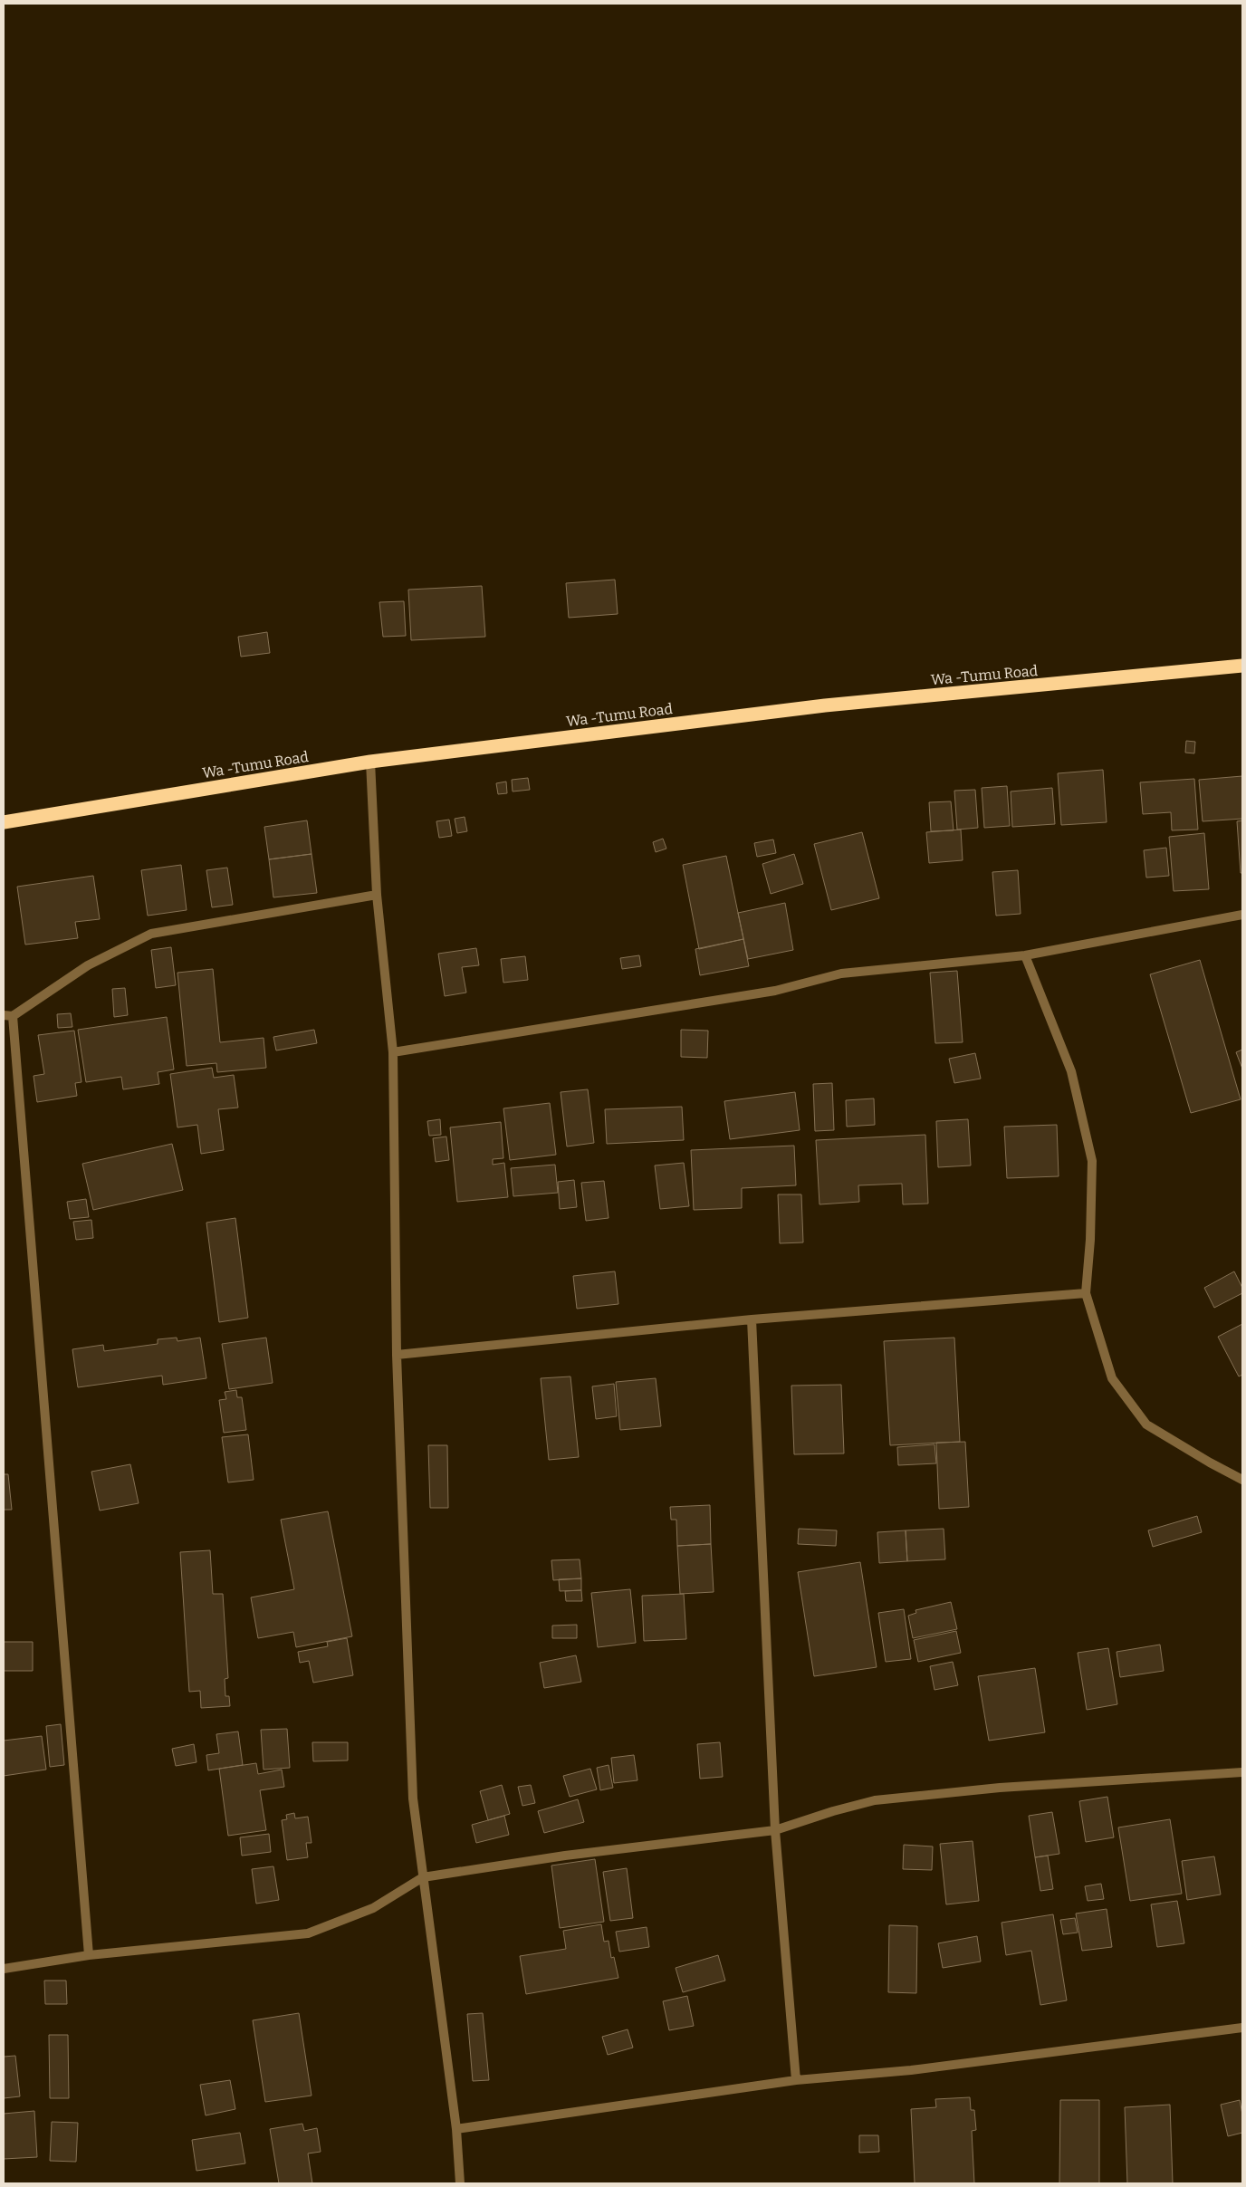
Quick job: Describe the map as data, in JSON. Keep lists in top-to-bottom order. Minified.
{"streets":{"highway":["Wa -Tumu Road"]}}
